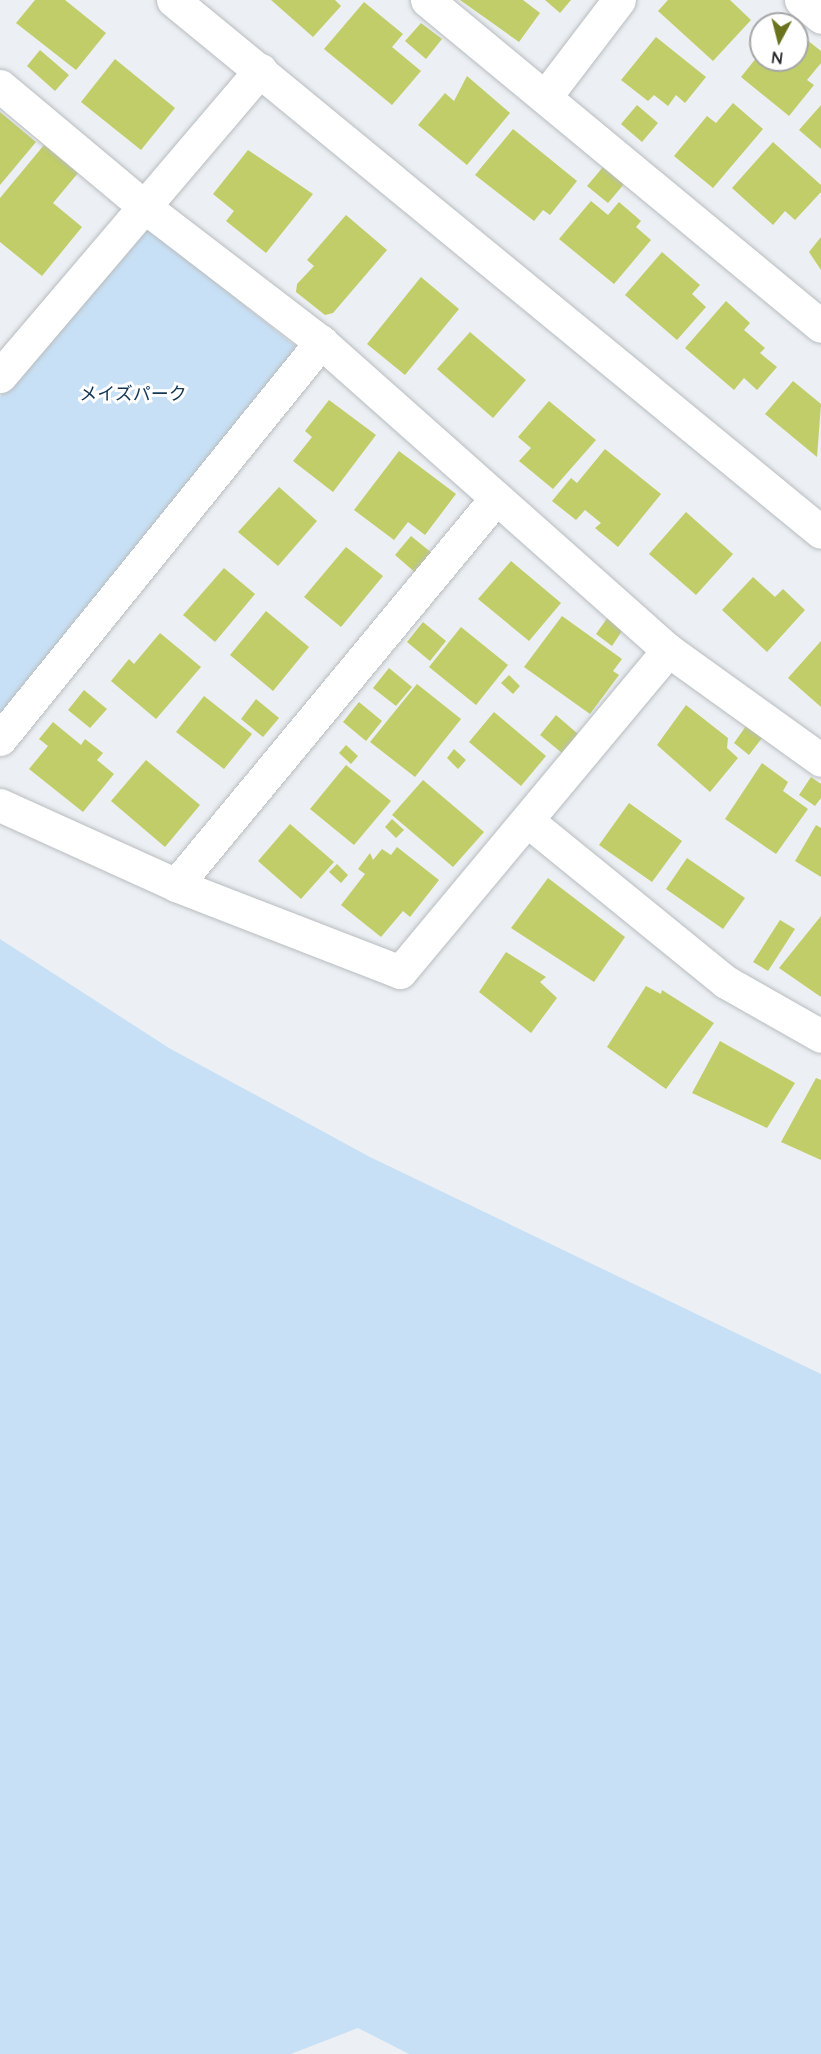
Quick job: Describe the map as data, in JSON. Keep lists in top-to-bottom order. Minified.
{"parks":["メイズパーク"],"north":"bottom"}
